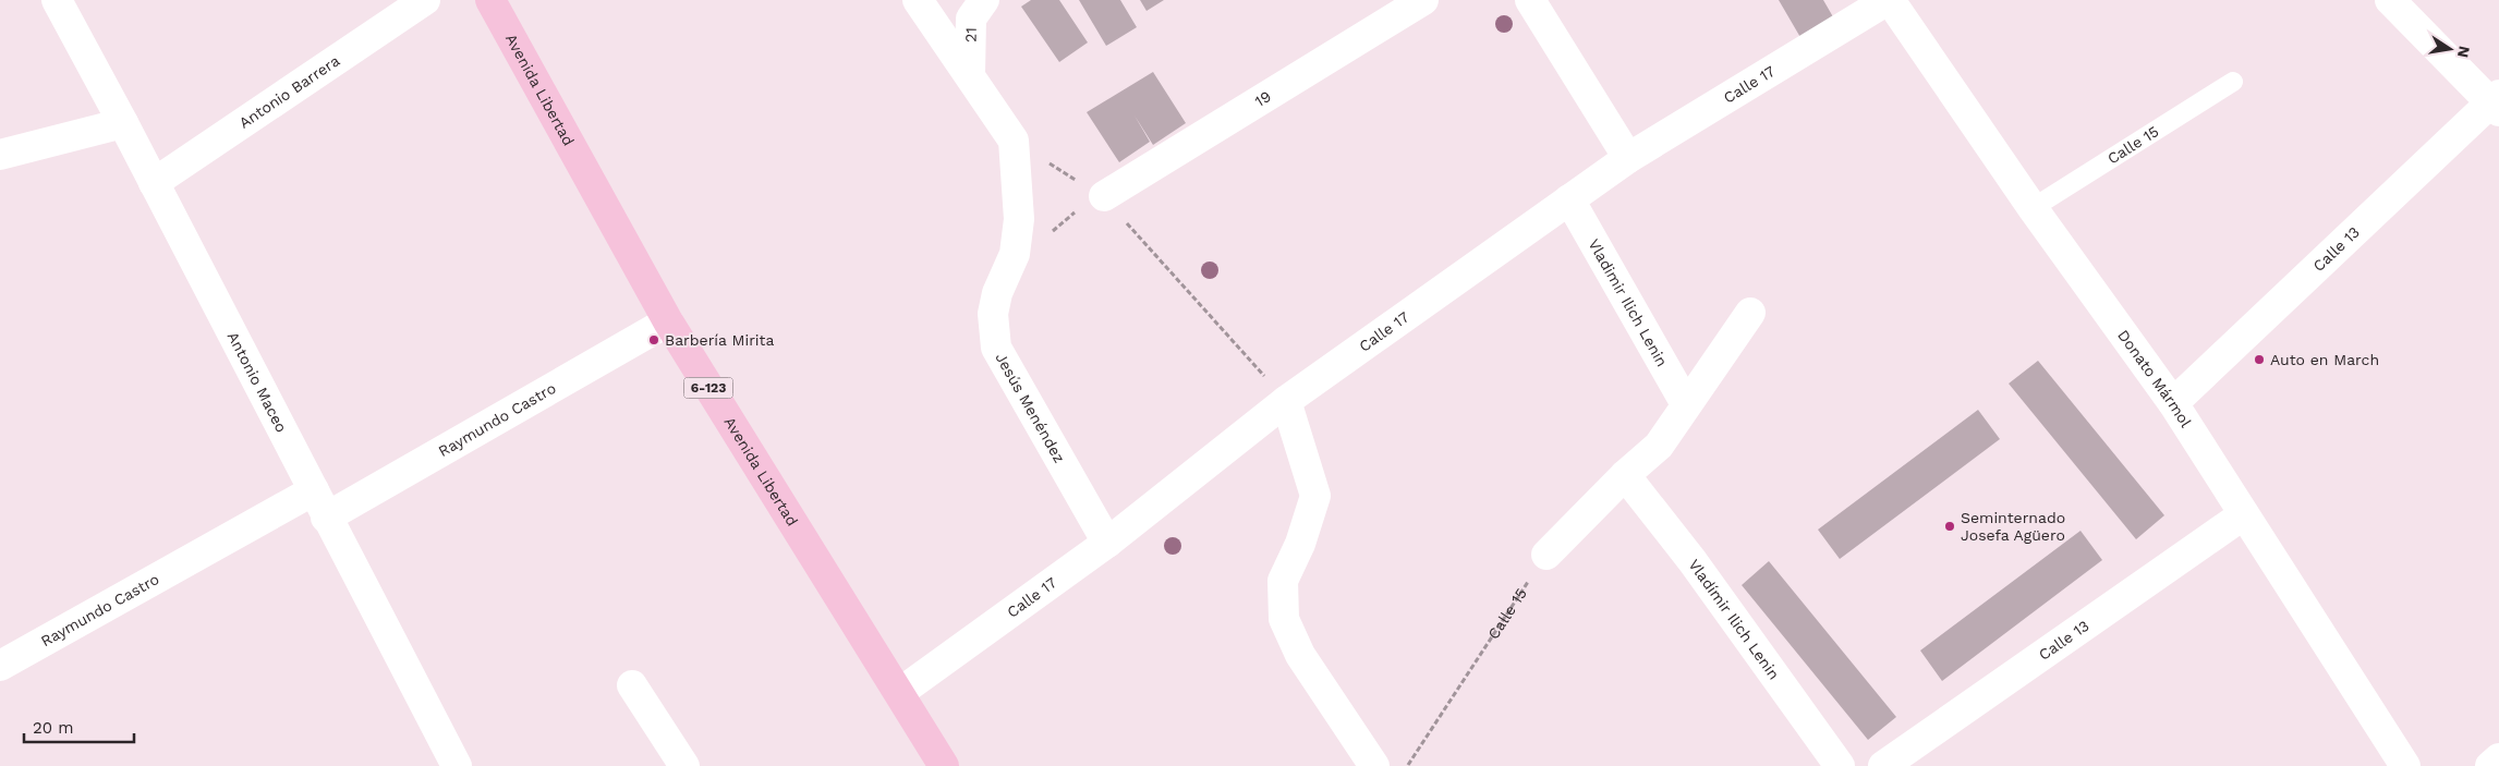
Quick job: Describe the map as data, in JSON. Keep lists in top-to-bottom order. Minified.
{"streets":{"main road":["Avenida Libertad","6-123"],"street":["21","Calle 17","Antonio Barrera","19","Calle 13","Vladimir Ilich Lenin","Donato Mármol","Antonio Maceo","Jesús Menéndez","Raymundo Castro","Vladímir Ilich Lenin"],"lane":["Calle 15"]},"crossings":[["21","Jesús Menéndez"],["Calle 17","Avenida Libertad"],["Calle 17","Vladimir Ilich Lenin"],["Calle 17","Donato Mármol"],["Calle 17","Jesús Menéndez"],["Avenida Libertad","Raymundo Castro"],["Antonio Barrera","Antonio Maceo"],["Calle 15","Donato Mármol"],["Calle 13","Donato Mármol"],["Antonio Maceo","Raymundo Castro"]],"places":["Barbería Mirita","Auto en March","Seminternado Josefa Agüero"],"scale_bar":"20 m","north":"right"}
